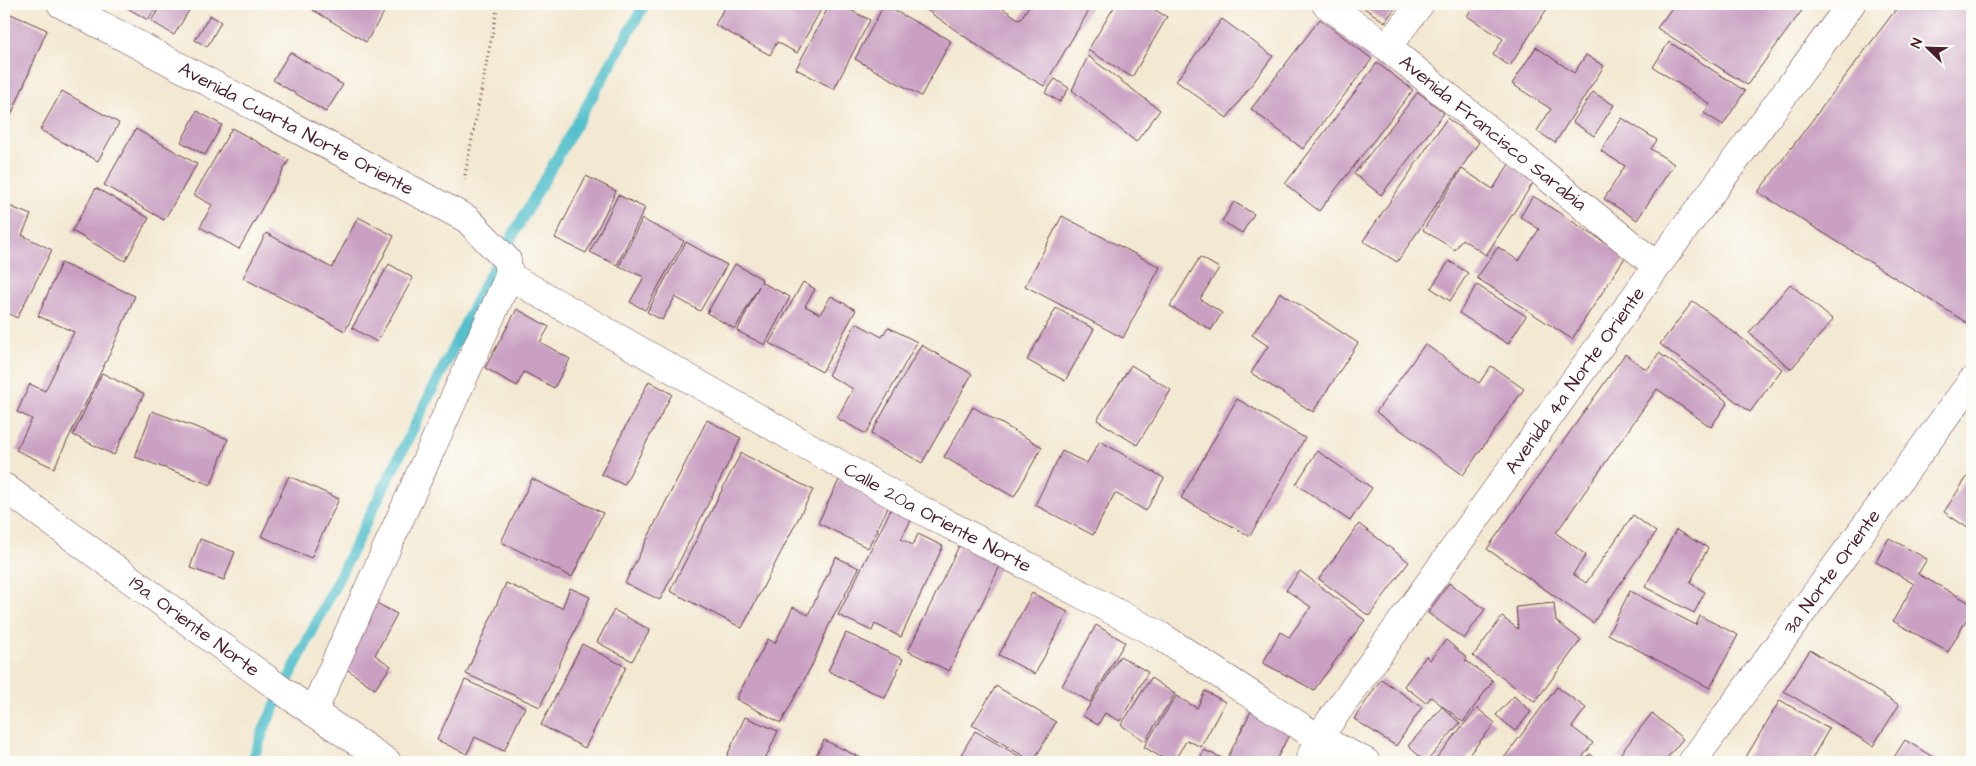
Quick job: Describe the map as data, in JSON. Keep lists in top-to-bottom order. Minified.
{"streets":{"street":["Avenida Cuarta Norte Oriente","Avenida Francisco Sarabia","Avenida 4a Norte Oriente","Calle 20a Oriente Norte","3a Norte Oriente","19a. Oriente Norte"]},"crossings":[["Avenida Cuarta Norte Oriente","Calle 20a Oriente Norte"],["Avenida Francisco Sarabia","Avenida 4a Norte Oriente"],["Avenida 4a Norte Oriente","Calle 20a Oriente Norte"]],"north":"top left"}
